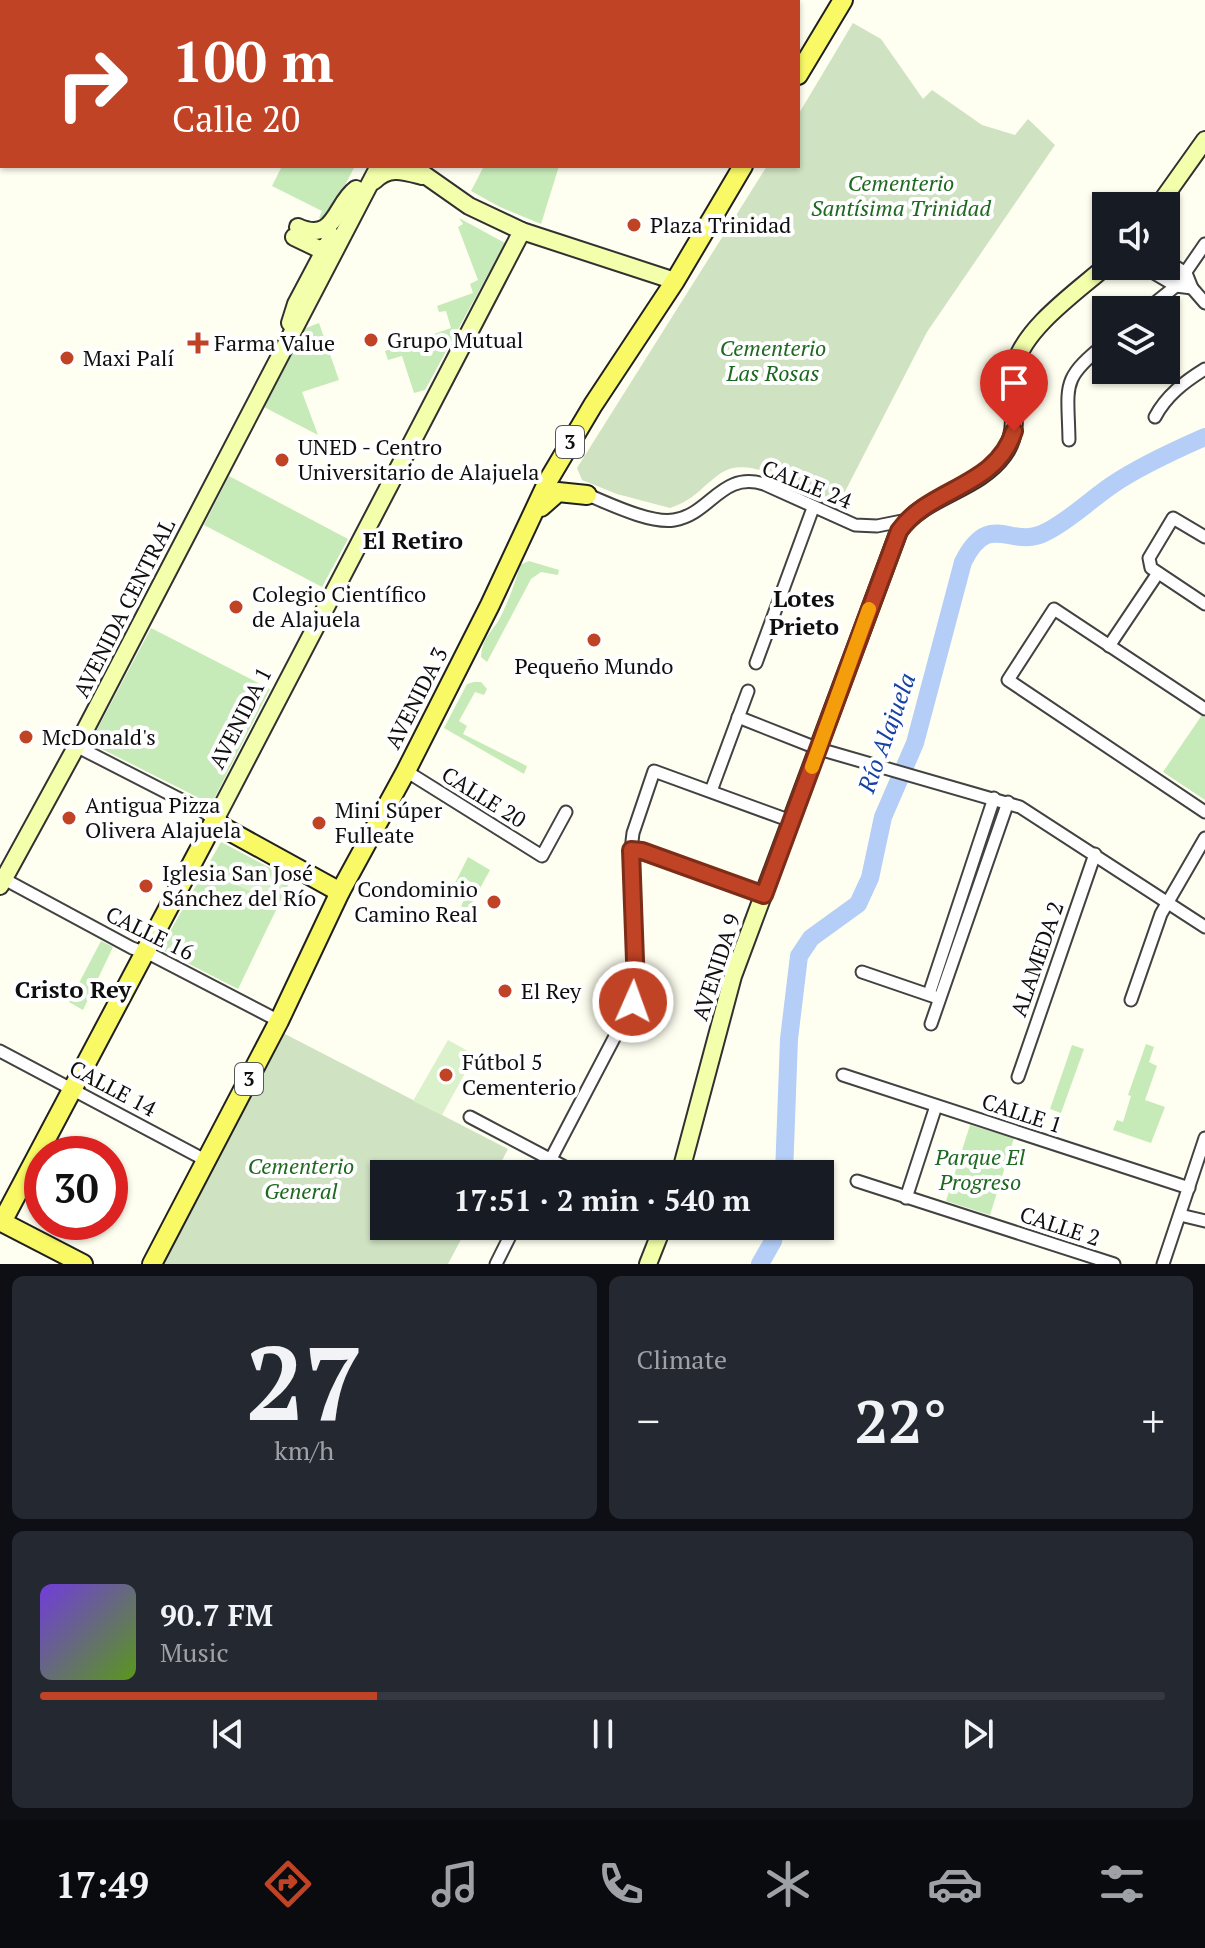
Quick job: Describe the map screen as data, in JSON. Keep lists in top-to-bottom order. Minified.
{"streets":{"main road":["3","AVENIDA 3","AVENIDA 1"],"street":["CALLE 24","AVENIDA CENTRAL","CALLE 20","CALLE 16","ALAMEDA 2","AVENIDA 9","CALLE 14","CALLE 1","CALLE 2"]},"crossings":[["CALLE 24","AVENIDA 3"],["CALLE 24","AVENIDA 9"],["AVENIDA CENTRAL","CALLE 16"],["AVENIDA 3","CALLE 20"],["AVENIDA 3","CALLE 16"],["AVENIDA 3","CALLE 14"],["AVENIDA 1","CALLE 16"],["AVENIDA 1","CALLE 14"]],"districts":["El Retiro","Lotes Prieto","Cristo Rey"],"water":["Río Alajuela"],"parks":["Cementerio Santísima Trinidad","Cementerio Las Rosas","Parque El Progreso","Cementerio General"],"places":{"other":["Plaza Trinidad","Grupo Mutual","Maxi Palí","UNED - Centro Universitario de Alajuela","Colegio Científico de Alajuela","Pequeño Mundo","McDonald's","Antigua Pizza Olivera Alajuela","Mini Súper Fulleate","Iglesia San José Sánchez del Río","Condominio Camino Real","El Rey","Fútbol 5 Cementerio"],"health":["Farma Value"]},"page":{"turn":["100 m","Calle 20"],"limit":"30","trip":"17:51 · 2 min · 540 m","tile":[["27","km/h"],"Climate"],"heat":["−","22°","+"],"song":["90.7 FM","Music"],"tabs":"17:49"}}
